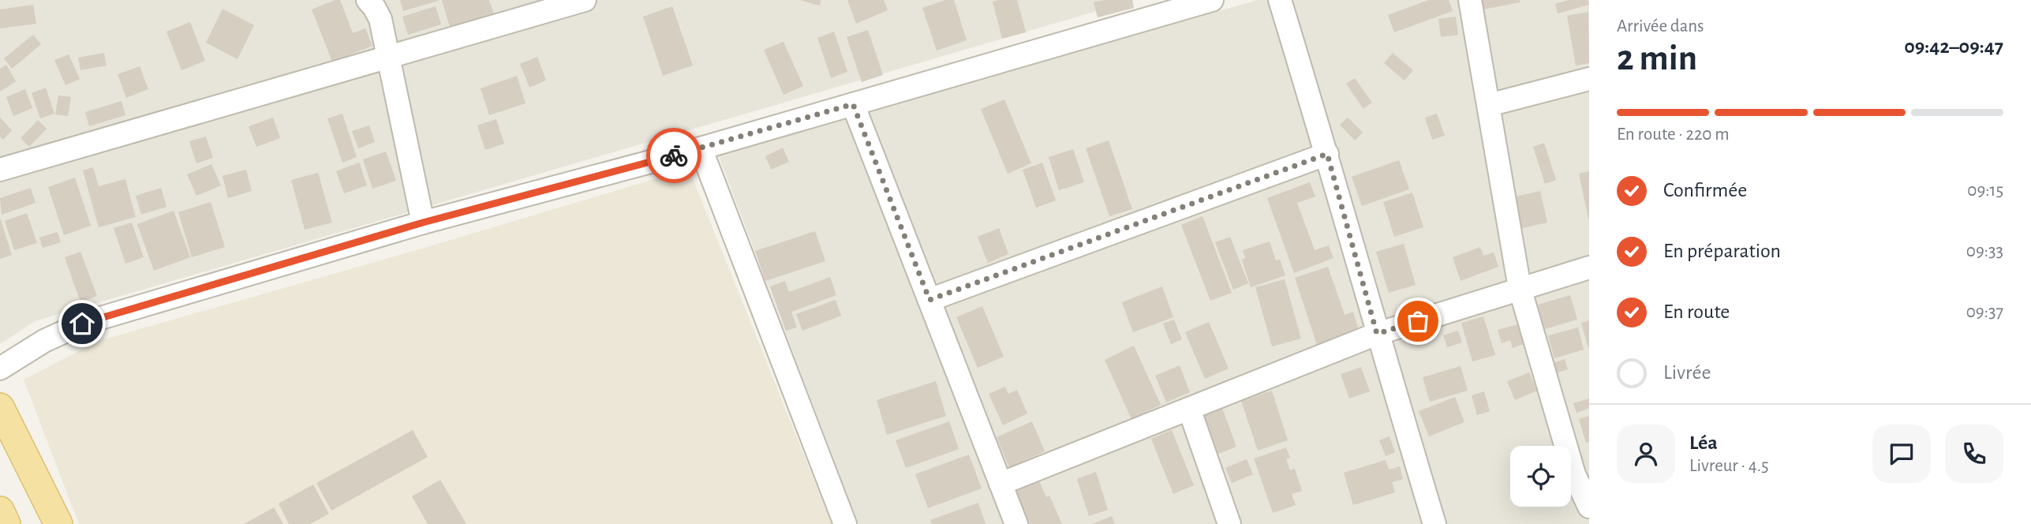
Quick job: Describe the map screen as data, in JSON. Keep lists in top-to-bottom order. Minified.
{"page":{"heading":["2 min","Arrivée dans","09:42–09:47"],"panel":["Léa","Livreur · 4.5"],"bar":"En route · 220 m","list":[["Confirmée","09:15"],["En préparation","09:33"],["En route","09:37"],"Livrée"]}}
